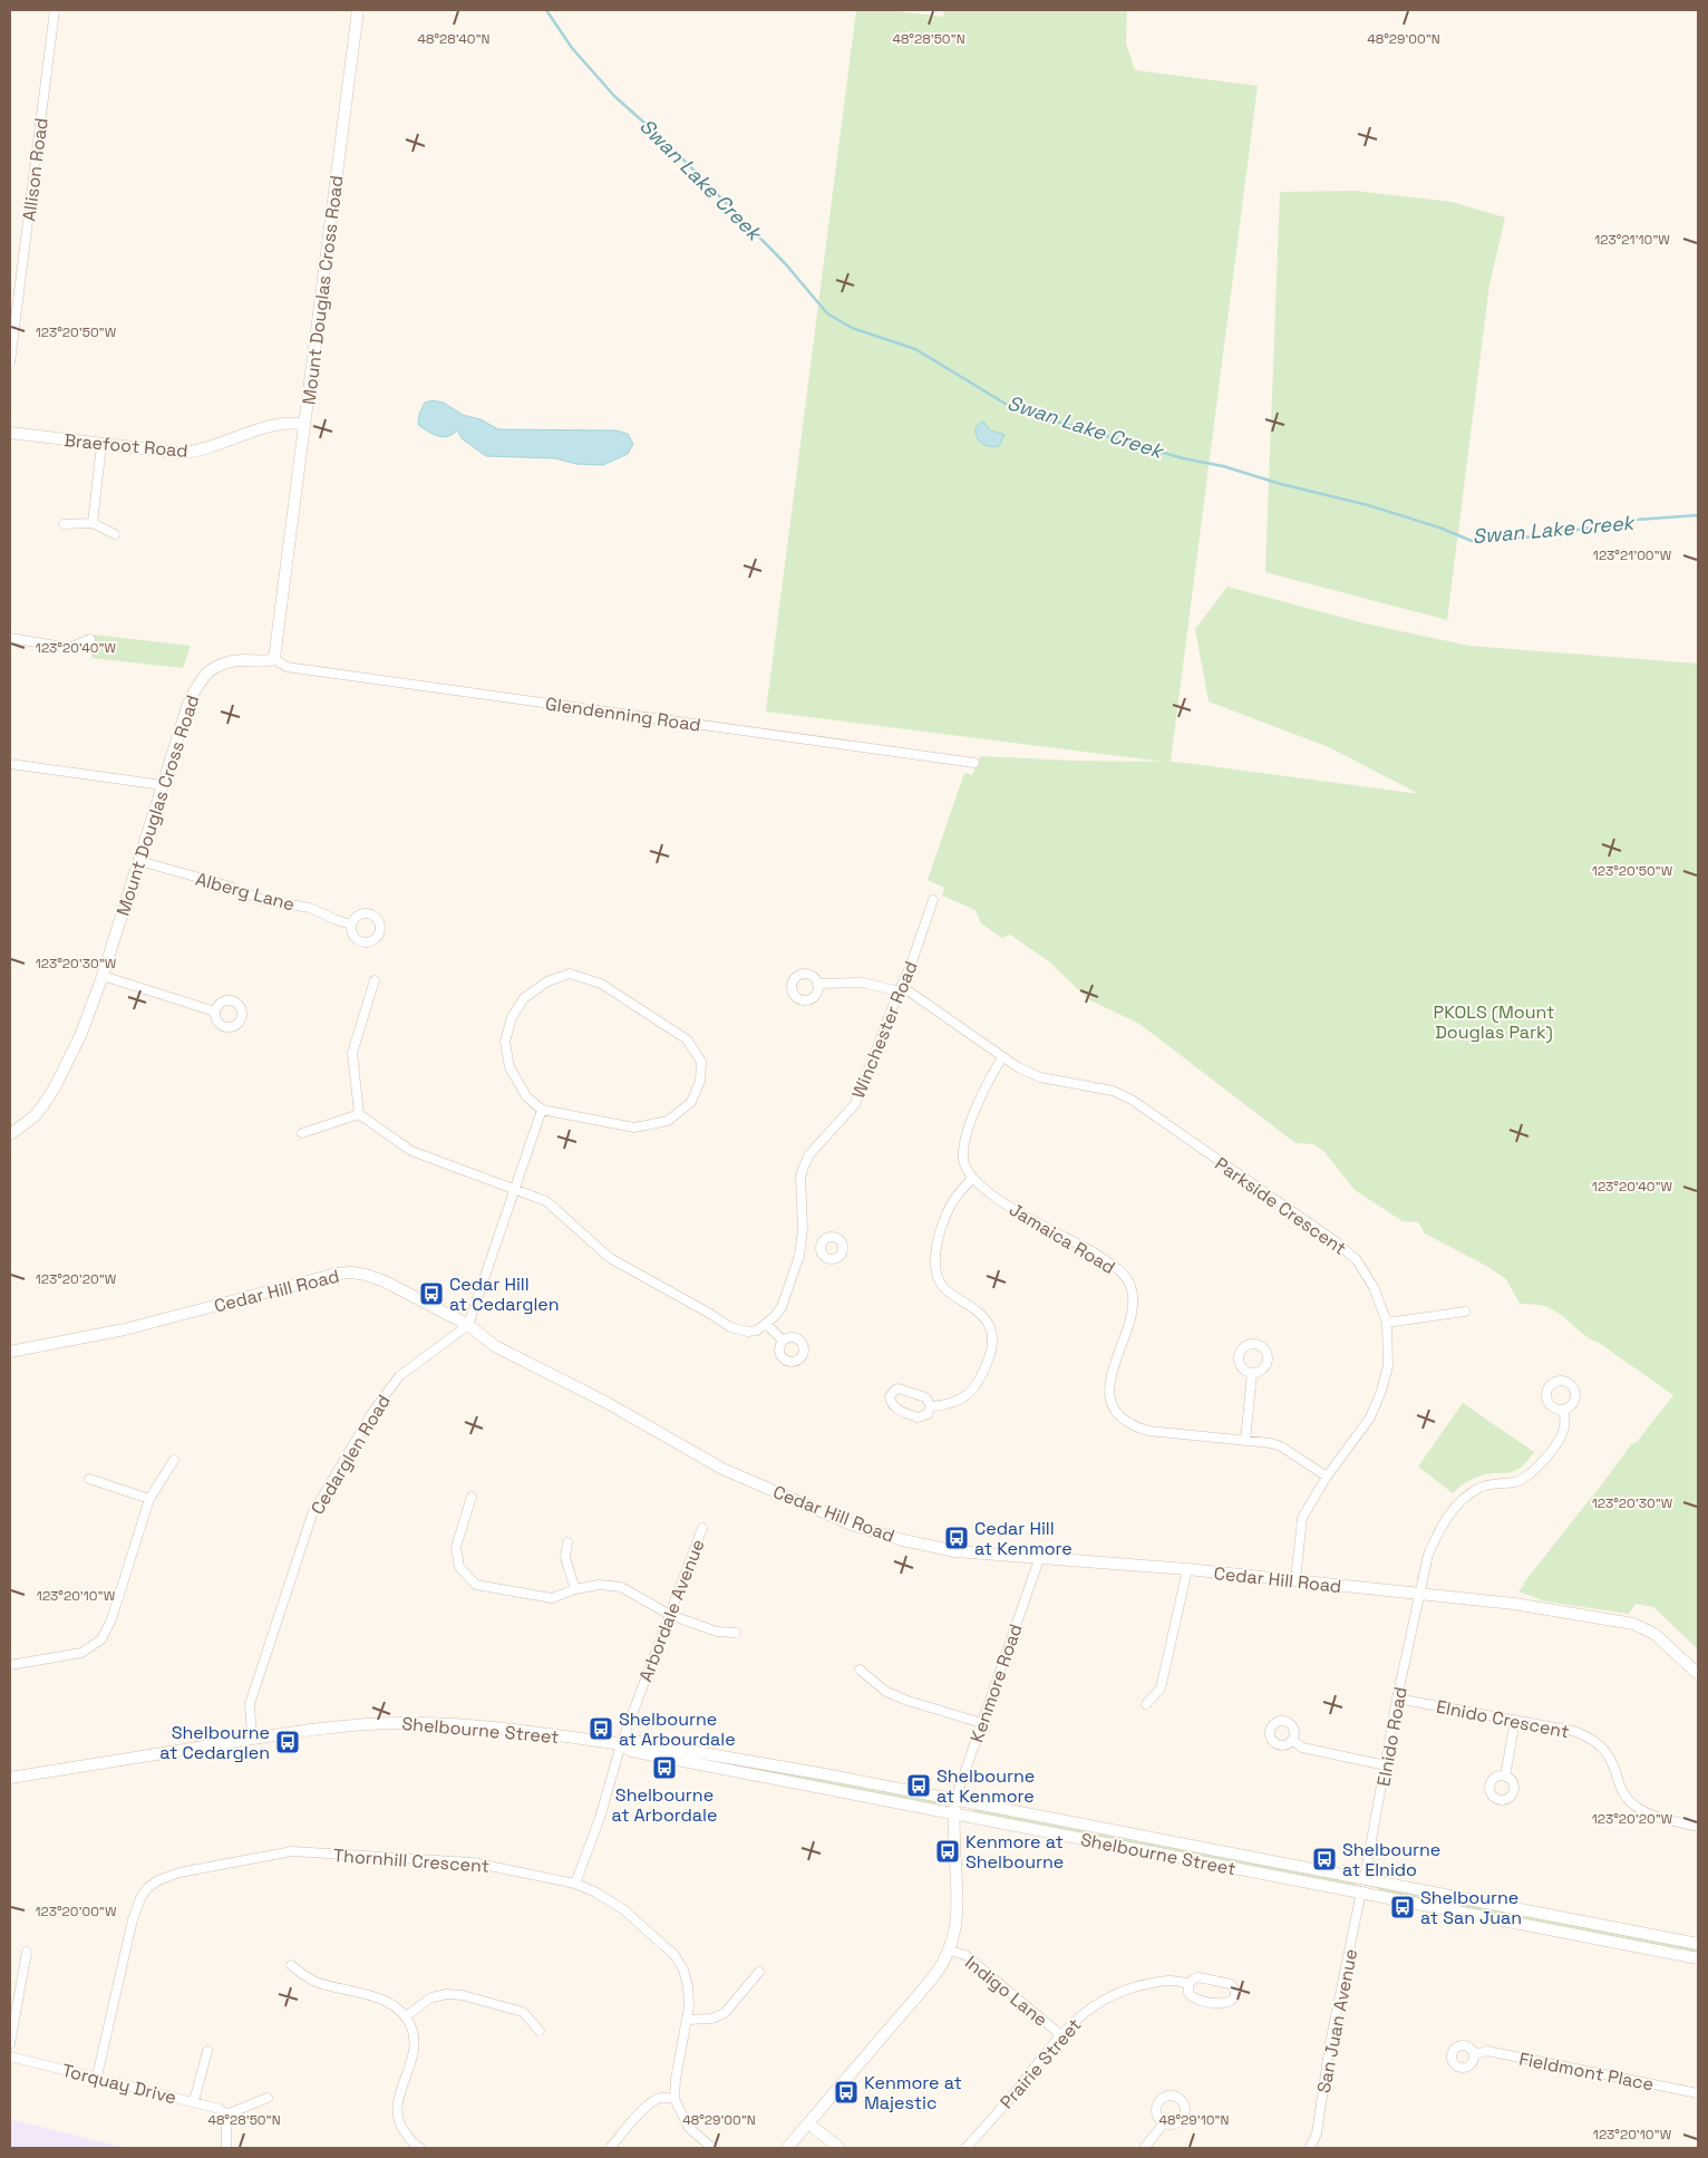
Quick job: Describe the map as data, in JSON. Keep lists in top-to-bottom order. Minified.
{"streets":{"street":["Allison Road","Mount Douglas Cross Road","Braefoot Road","Glendenning Road","Alberg Lane","Winchester Road","Parkside Crescent","Jamaica Road","Cedar Hill Road","Cedarglen Road","Arbordale Avenue","Kenmore Road","Elnido Crescent","Shelbourne Street","Elnido Road","Thornhill Crescent","Indigo Lane","San Juan Avenue","Prairie Street","Fieldmont Place","Torquay Drive"]},"crossings":[["Mount Douglas Cross Road","Braefoot Road"],["Mount Douglas Cross Road","Glendenning Road"],["Mount Douglas Cross Road","Alberg Lane"],["Winchester Road","Parkside Crescent"],["Parkside Crescent","Jamaica Road"],["Parkside Crescent","Cedar Hill Road"],["Cedar Hill Road","Cedarglen Road"],["Cedar Hill Road","Kenmore Road"],["Cedar Hill Road","Elnido Road"],["Cedarglen Road","Shelbourne Street"],["Arbordale Avenue","Shelbourne Street"],["Arbordale Avenue","Thornhill Crescent"],["Kenmore Road","Shelbourne Street"],["Kenmore Road","Indigo Lane"],["Elnido Crescent","Elnido Road"],["Shelbourne Street","Elnido Road"],["Shelbourne Street","San Juan Avenue"],["Thornhill Crescent","Torquay Drive"],["Indigo Lane","Prairie Street"]],"water":["Swan Lake Creek"],"parks":["PKOLS (Mount Douglas Park)"],"places":{"bus stop":["Cedar Hill at Cedarglen","Cedar Hill at Kenmore","Shelbourne at Arbourdale","Shelbourne at Cedarglen","Shelbourne at Arbordale","Shelbourne at Kenmore","Kenmore at Shelbourne","Shelbourne at Elnido","Shelbourne at San Juan","Kenmore at Majestic"]},"coordinates":["48°28'40\"N","48°28'50\"N","48°29'00\"N","123°21'10\"W","123°20'50\"W","123°21'00\"W","123°20'40\"W","123°20'30\"W","123°20'20\"W","123°20'10\"W","123°20'00\"W","48°29'10\"N"]}
